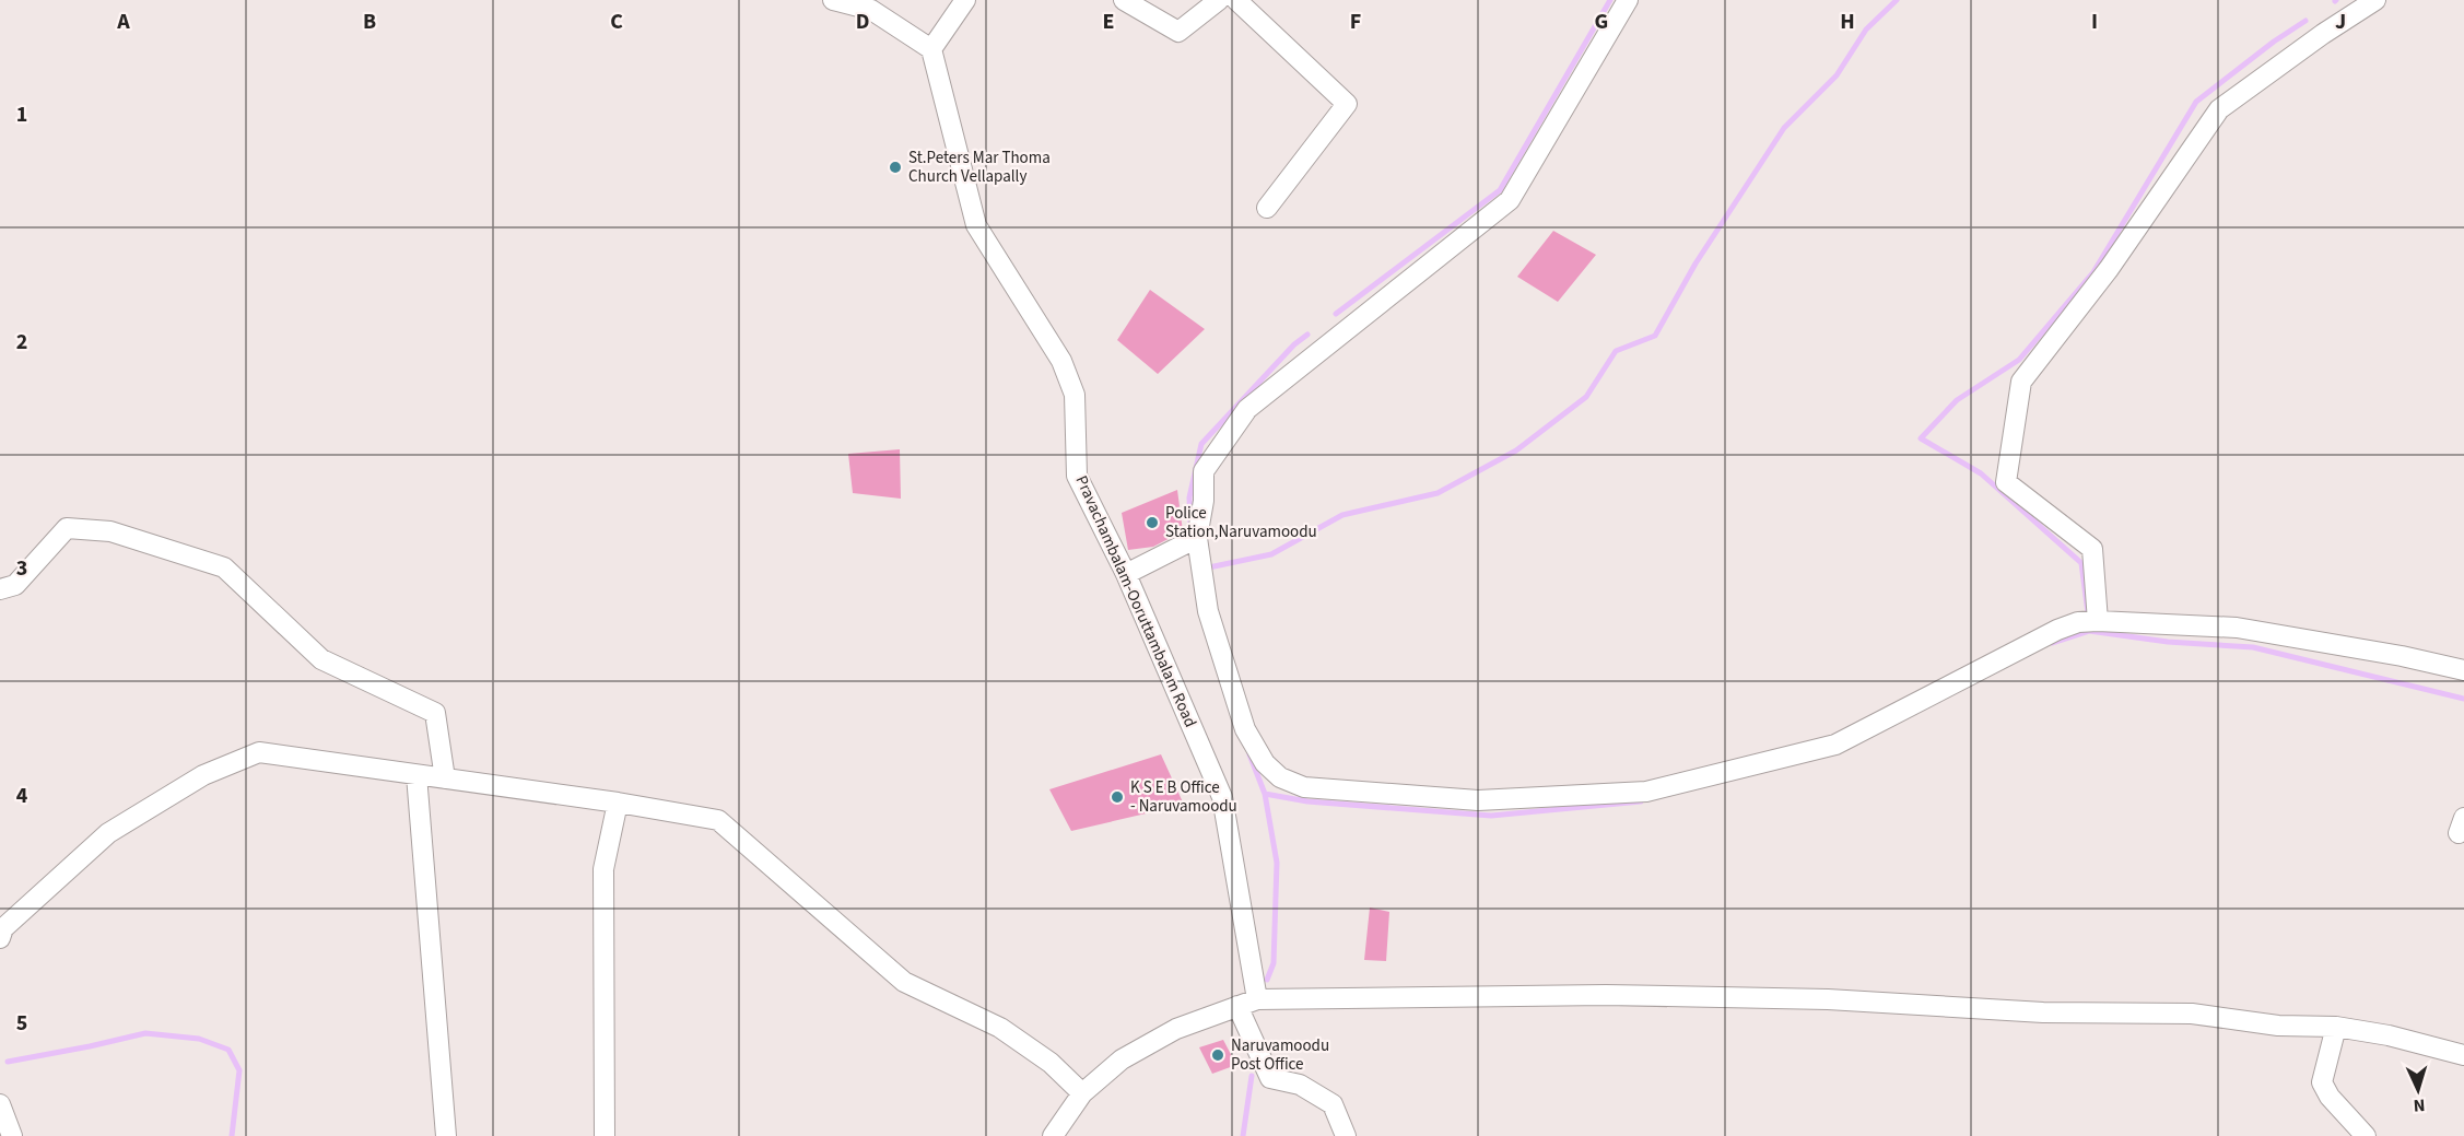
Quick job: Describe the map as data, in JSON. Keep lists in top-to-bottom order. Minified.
{"streets":{"street":["Pravachambalam-Ooruttambalam Road"]},"places":["St.Peters Mar Thoma Church Vellapally","Police Station,Naruvamoodu","K S E B Office - Naruvamoodu","Naruvamoodu Post Office"],"north":"bottom","grid":{"columns":["A","B","C","D","E","F","G","H","I","J"],"rows":["1","2","3","4","5"]}}
